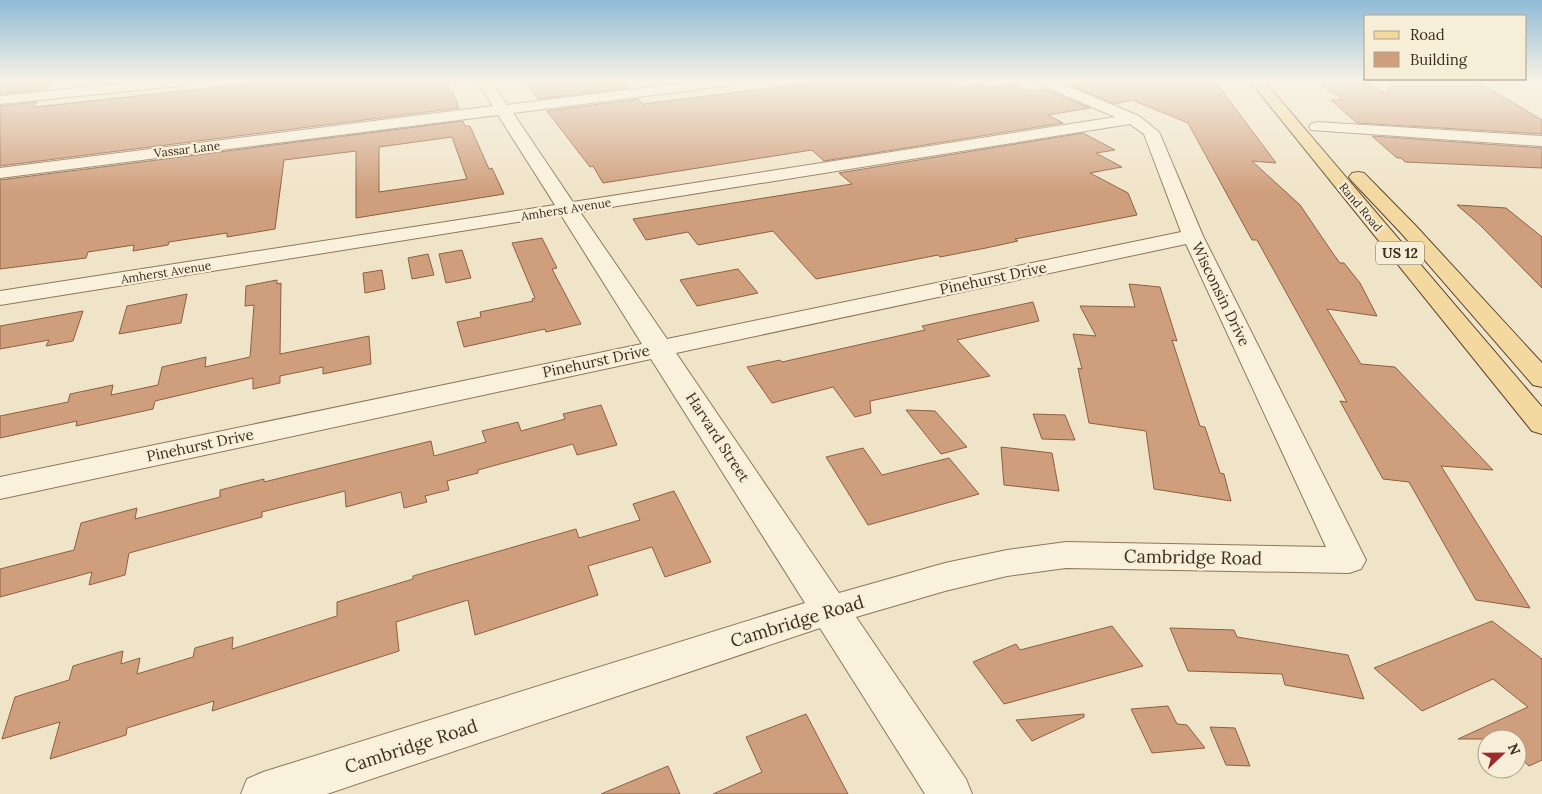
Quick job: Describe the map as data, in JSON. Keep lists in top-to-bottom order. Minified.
{"streets":{"main road":["Rand Road","US 12"],"street":["Vassar Lane","Amherst Avenue","Pinehurst Drive","Wisconsin Drive","Harvard Street","Cambridge Road"]},"crossings":[["Amherst Avenue","Wisconsin Drive"],["Amherst Avenue","Harvard Street"],["Pinehurst Drive","Wisconsin Drive"],["Pinehurst Drive","Harvard Street"],["Wisconsin Drive","Cambridge Road"],["Harvard Street","Cambridge Road"]],"legend":["Road","Building"],"north":"right"}
